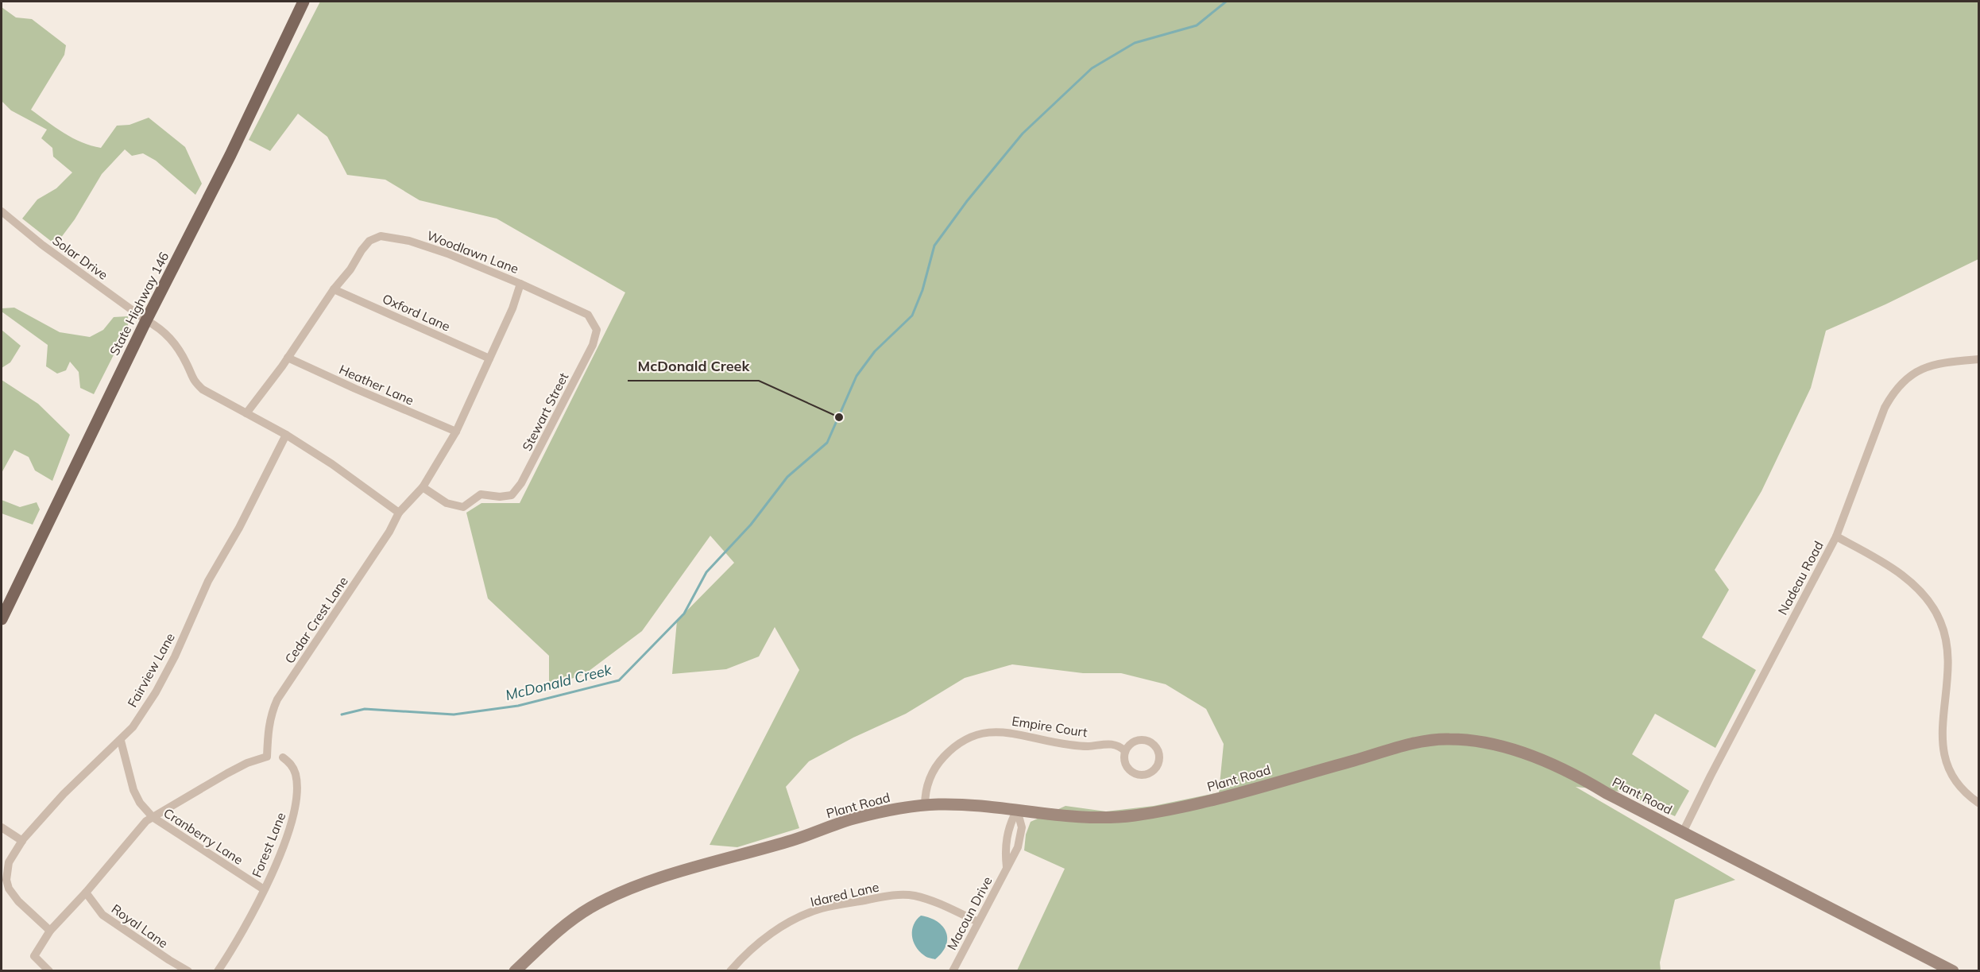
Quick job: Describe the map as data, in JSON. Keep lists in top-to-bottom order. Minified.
{"streets":{"main road":["State Highway 146"],"street":["Woodlawn Lane","Solar Drive","Oxford Lane","Heather Lane","Stewart Street","Nadeau Road","Cedar Crest Lane","Fairview Lane","Empire Court","Plant Road","Cranberry Lane","Forest Lane","Idared Lane","Macoun Drive","Royal Lane"]},"crossings":[["Woodlawn Lane","Oxford Lane"],["Woodlawn Lane","Heather Lane"],["Woodlawn Lane","Stewart Street"],["Woodlawn Lane","Cedar Crest Lane"],["Solar Drive","State Highway 146"],["Nadeau Road","Plant Road"],["Cedar Crest Lane","Fairview Lane"],["Cedar Crest Lane","Cranberry Lane"],["Cedar Crest Lane","Royal Lane"],["Fairview Lane","Cranberry Lane"],["Empire Court","Plant Road"],["Plant Road","Macoun Drive"],["Cranberry Lane","Forest Lane"],["Idared Lane","Macoun Drive"]],"water":["McDonald Creek"],"places":["McDonald Creek"]}
